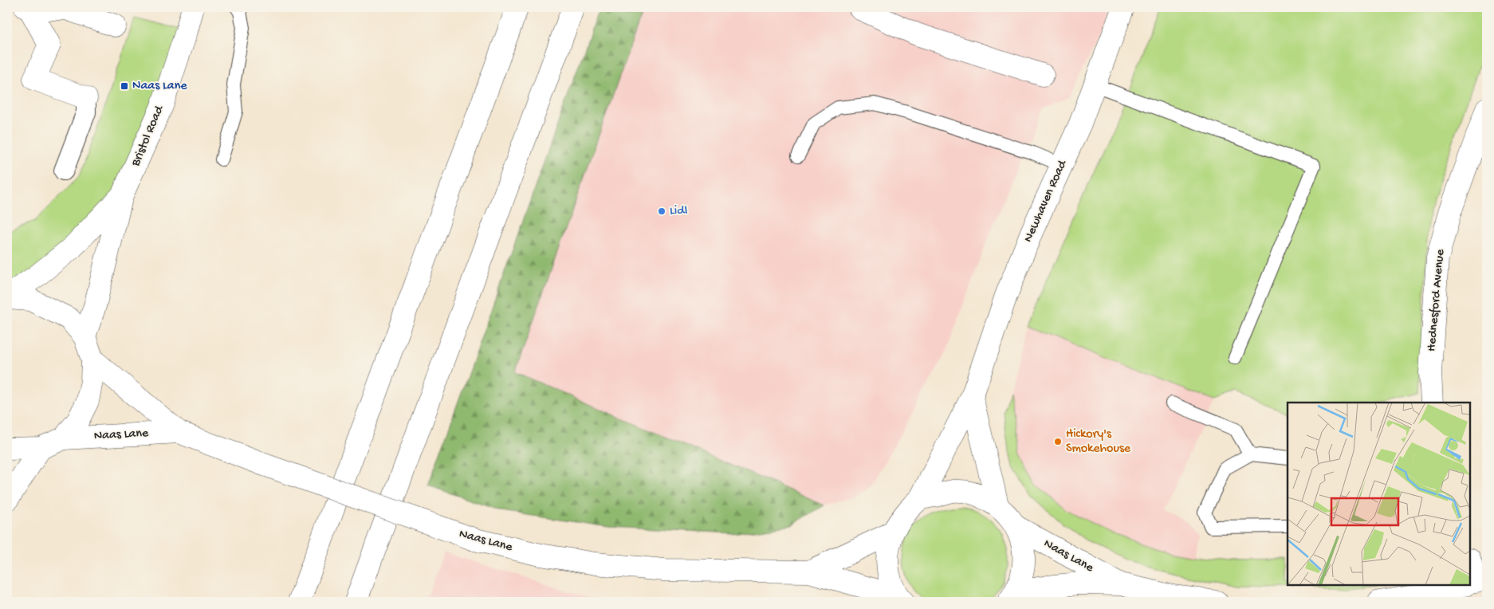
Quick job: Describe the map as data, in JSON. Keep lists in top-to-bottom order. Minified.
{"streets":{"main road":["Bristol Road","Newhaven Road","Hednesford Avenue","Naas Lane"]},"places":{"transit":["Naas Lane"],"other":["Lidl","Hickory's Smokehouse"]}}
